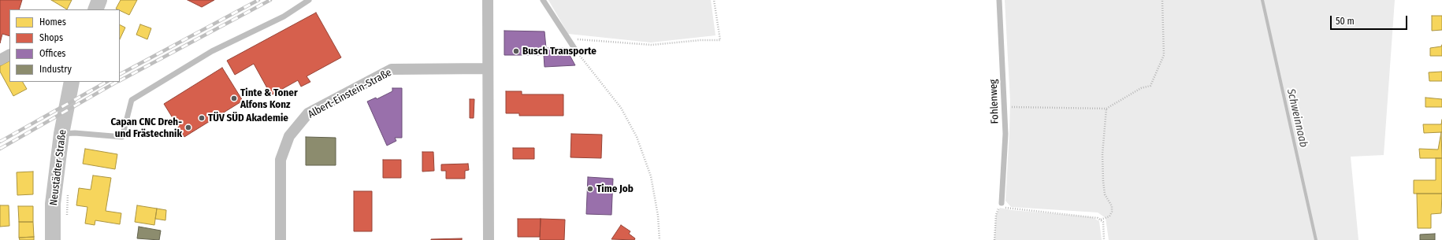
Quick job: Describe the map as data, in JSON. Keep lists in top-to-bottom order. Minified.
{"streets":{"main road":["Neustädter Straße"],"street":["Albert-Einstein-Straße"],"lane":["Fohlenweg"]},"water":["Schweinnaab"],"places":["Busch Transporte","Tinte & Toner Alfons Konz","TÜV SÜD Akademie","Capan CNC Dreh- und Frästechnik","Time Job"],"legend":["Homes","Shops","Offices","Industry"],"scale_bar":"50 m"}
